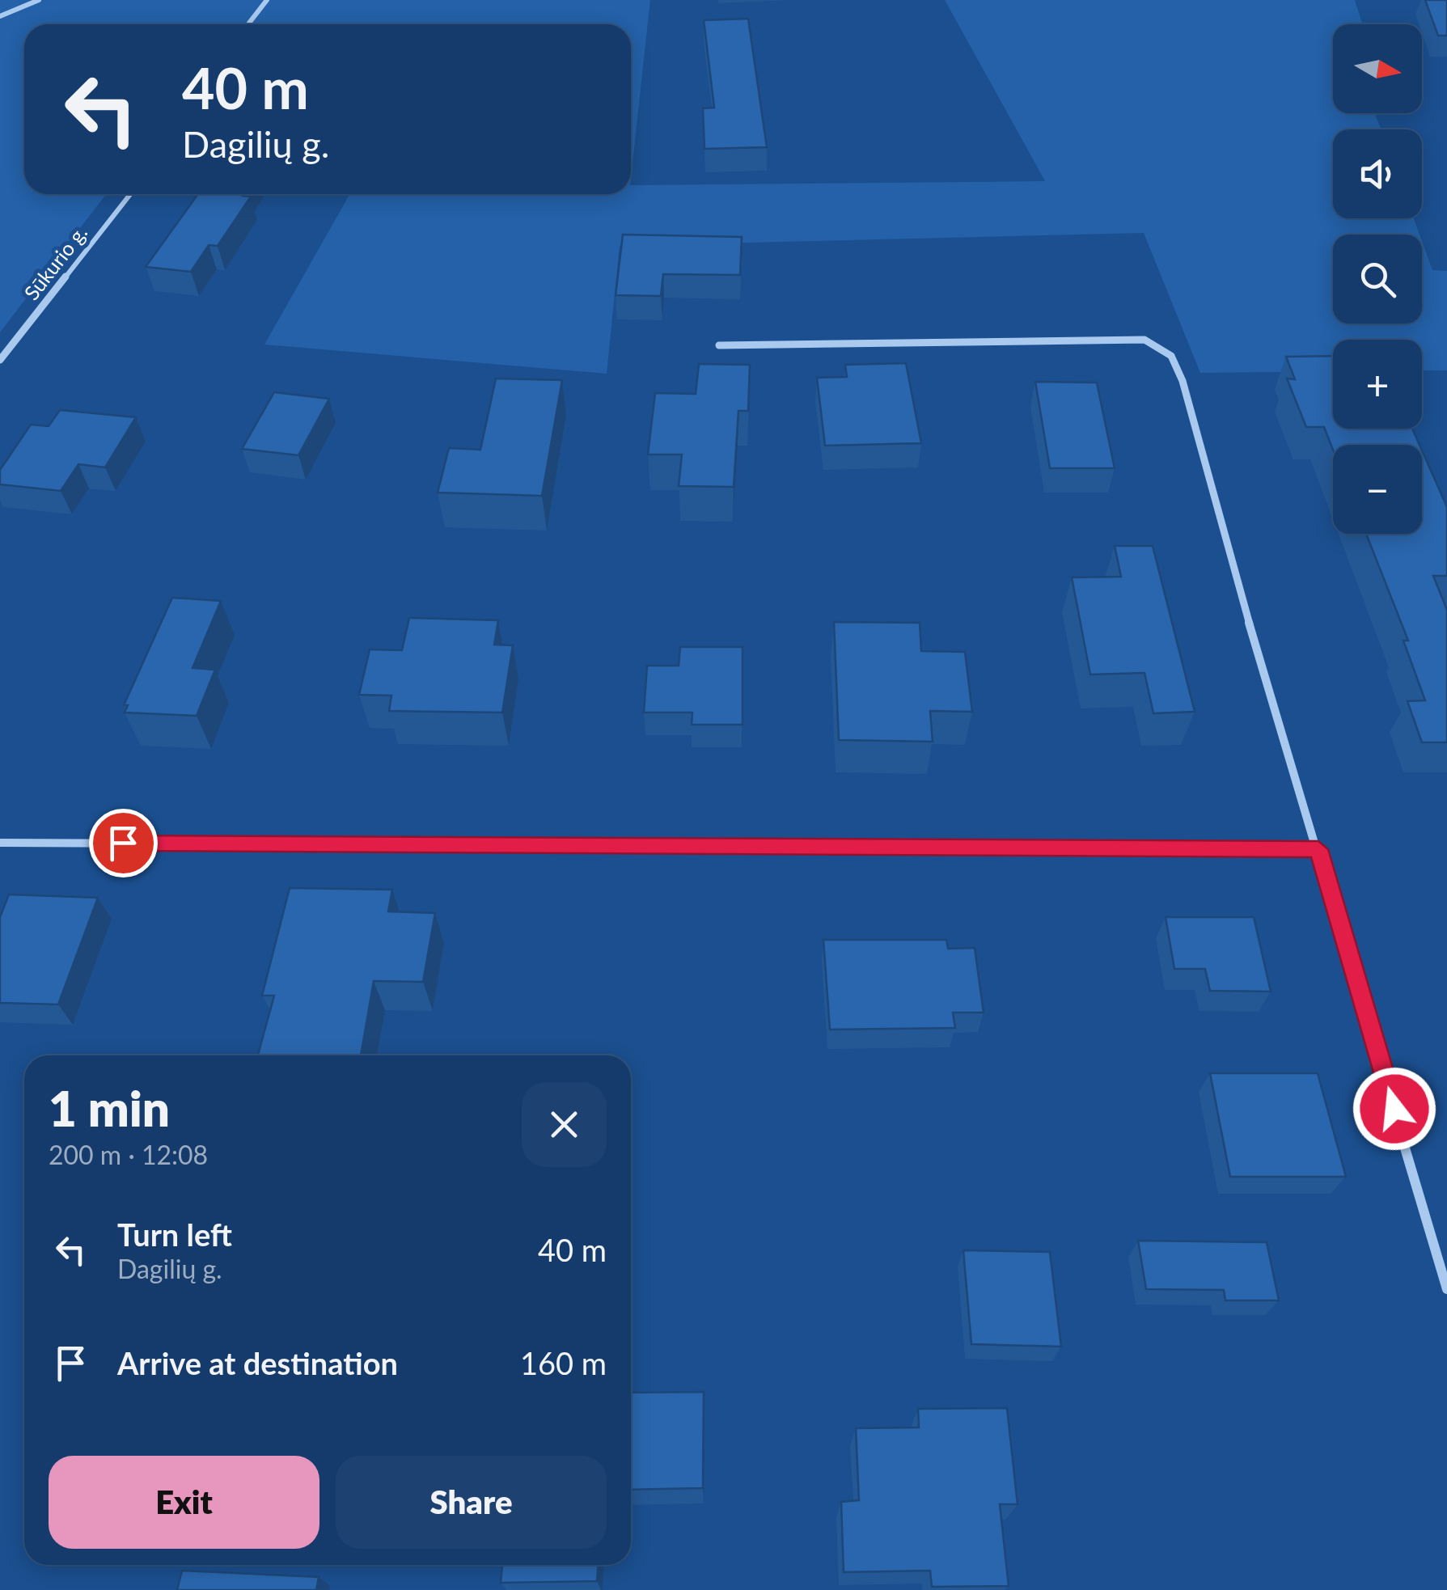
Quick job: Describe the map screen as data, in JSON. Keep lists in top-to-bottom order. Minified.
{"streets":{"street":["Sūkurio g."]},"north":"right","page":{"map_buttons":["+","−"],"turn":["40 m","Dagilių g."],"heading":["1 min","200 m · 12:08"],"list":[{"name":"Turn left","note":"Dagilių g.","value":"40 m"},{"name":"Arrive at destination","value":"160 m"}],"buttons":["Exit","Share"]}}
